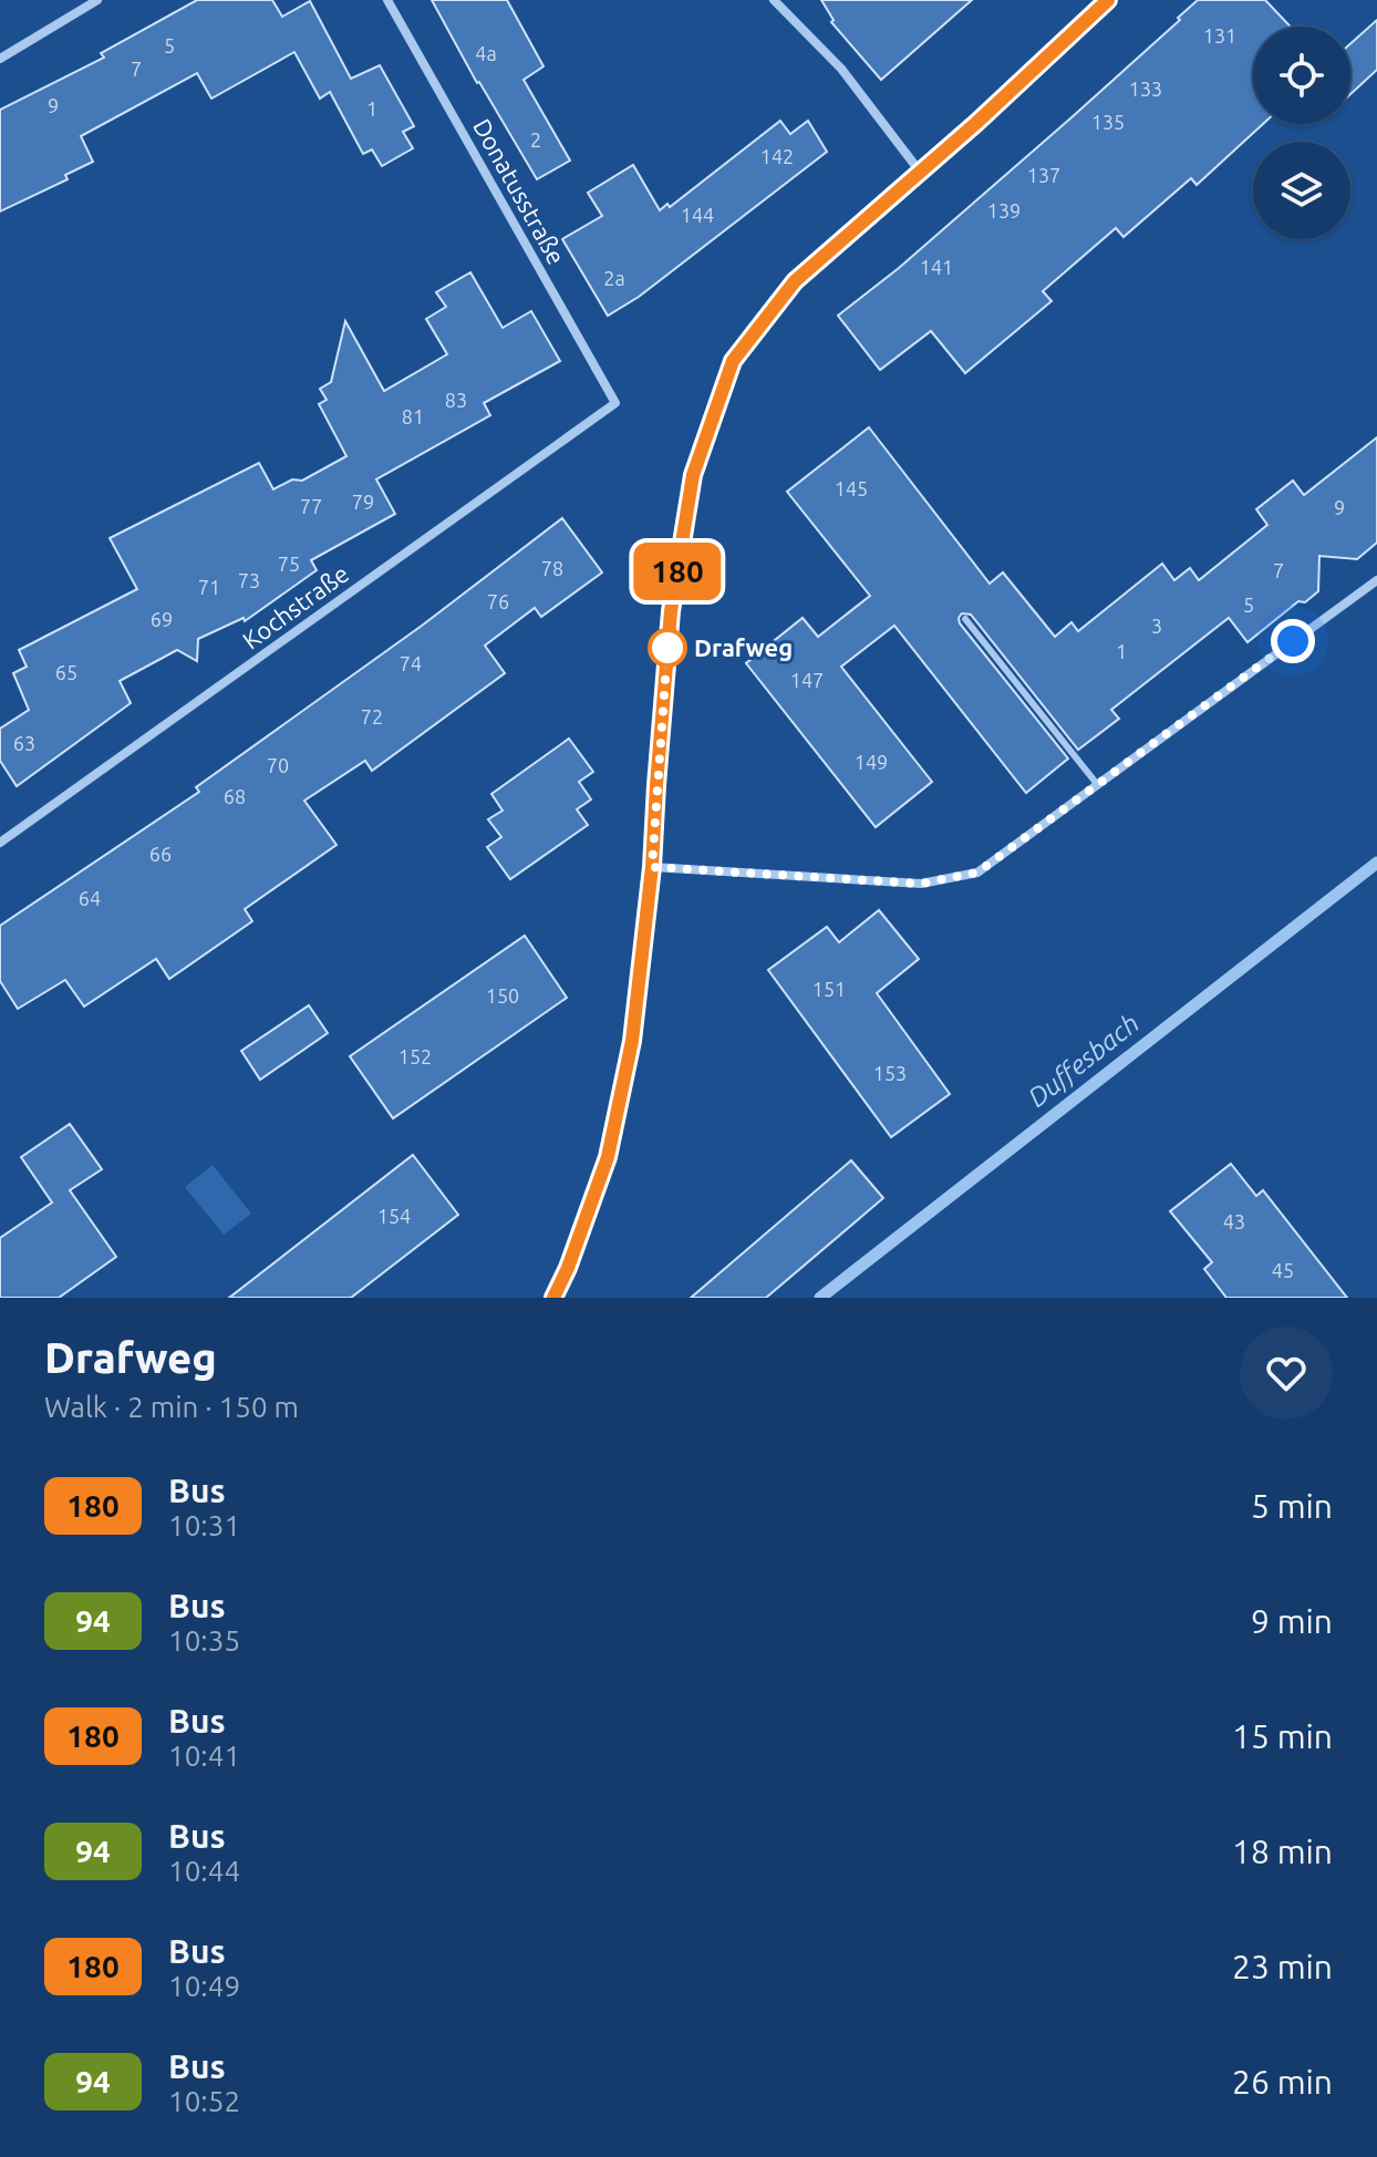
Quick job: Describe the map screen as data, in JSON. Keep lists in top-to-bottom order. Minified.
{"streets":{"street":["Donatusstraße","Kochstraße"]},"crossings":[["Donatusstraße","Kochstraße"]],"water":["Duffesbach"],"places":["Drafweg"],"lines":["bus line 180"],"house_numbers":["131","5","4a","7","133","9","1","135","2","142","137","139","144","141","2a","83","81","145","79","77","9","75","78","7","73","71","76","5","69","3","1","74","65","147","72","63","149","70","68","66","64","151","150","152","153","154","43","45"],"page":{"on_map":"180","heading":["Drafweg","Walk · 2 min · 150 m"],"list":[{"mark":"180","name":"Bus","note":"10:31","value":"5 min"},{"mark":"94","name":"Bus","note":"10:35","value":"9 min"},{"mark":"180","name":"Bus","note":"10:41","value":"15 min"},{"mark":"94","name":"Bus","note":"10:44","value":"18 min"},{"mark":"180","name":"Bus","note":"10:49","value":"23 min"},{"mark":"94","name":"Bus","note":"10:52","value":"26 min"}]}}
